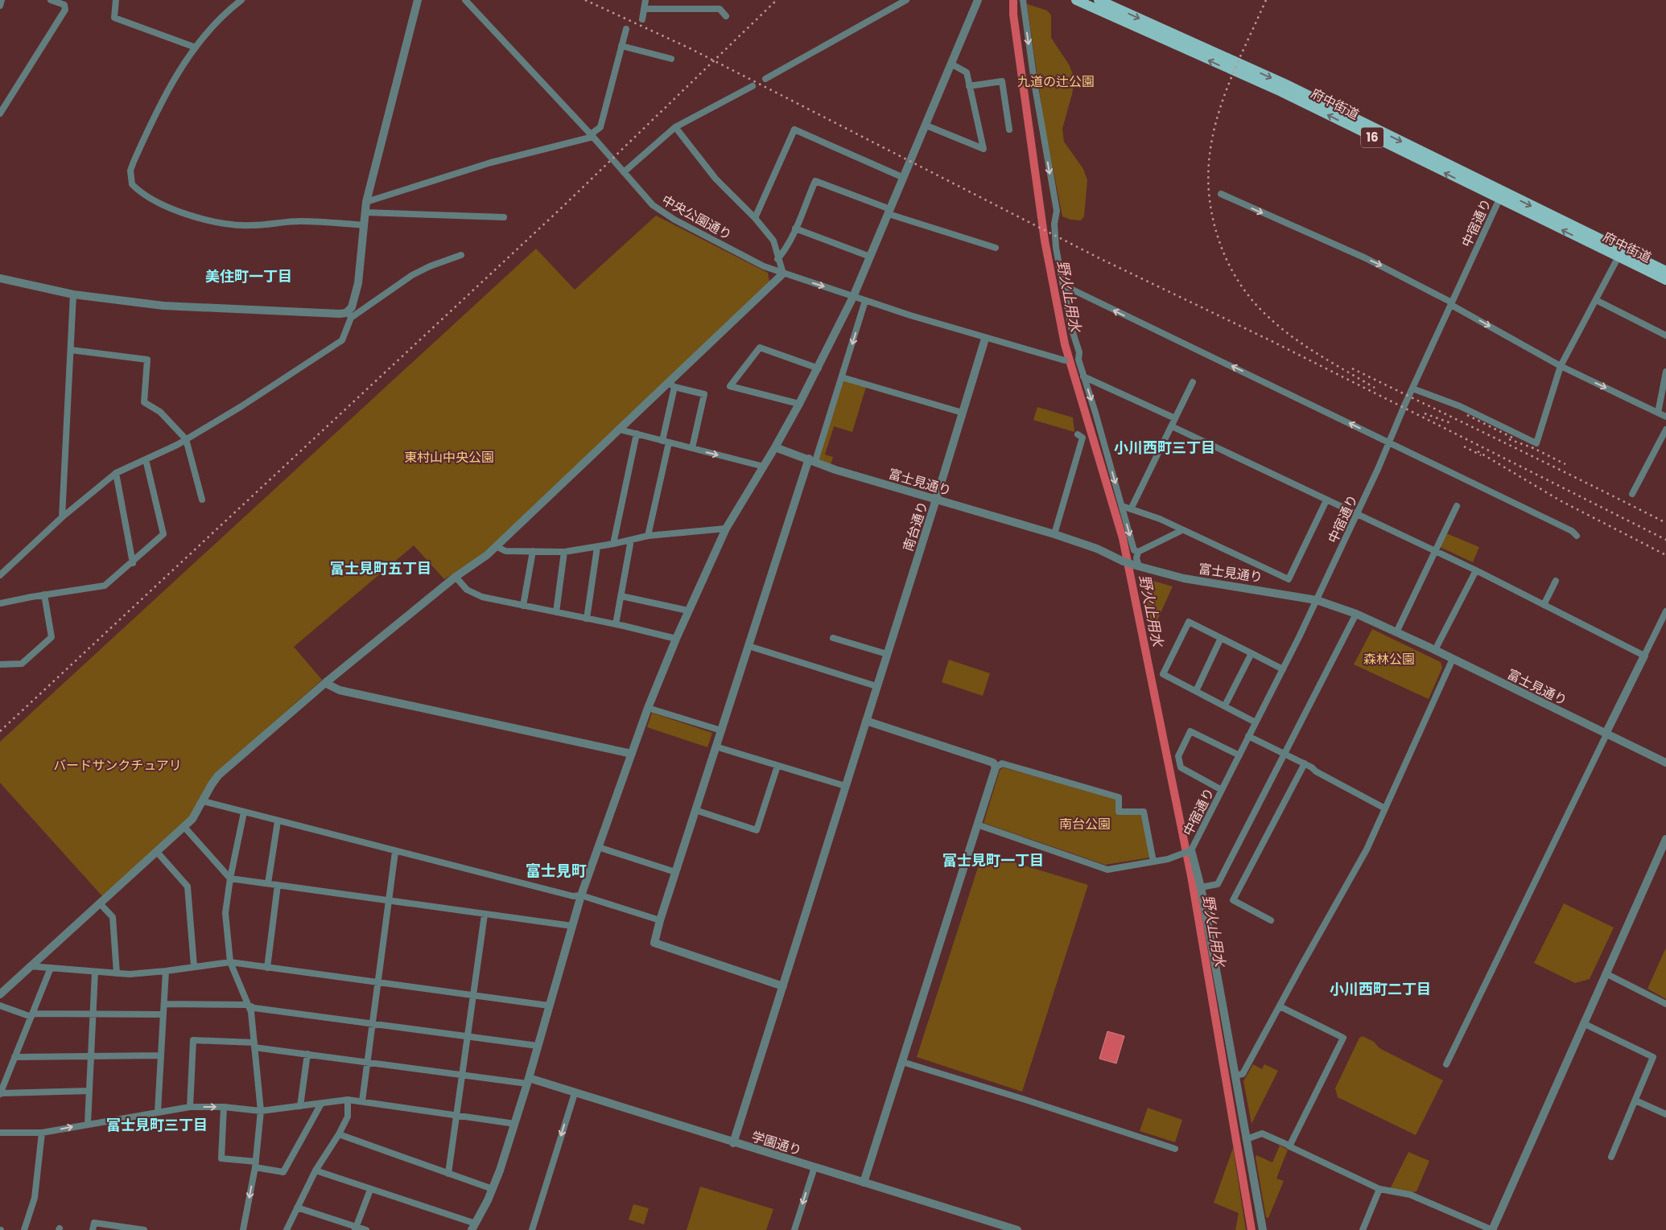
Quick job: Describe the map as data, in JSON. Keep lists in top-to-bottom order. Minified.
{"streets":{"main road":["府中街道","16"],"street":["中央公園通り","中宿通り","富士見通り","南台通り","学園通り"]},"crossings":[["府中街道","中宿通り"],["中央公園通り","南台通り"],["中宿通り","富士見通り"],["富士見通り","南台通り"],["南台通り","学園通り"]],"districts":["美住町一丁目","小川西町三丁目","富士見町五丁目","富士見町一丁目","富士見町","小川西町二丁目","富士見町三丁目"],"water":["野火止用水"],"parks":["九道の辻公園","東村山中央公園","森林公園","バードサンクチュアリ","南台公園"]}
